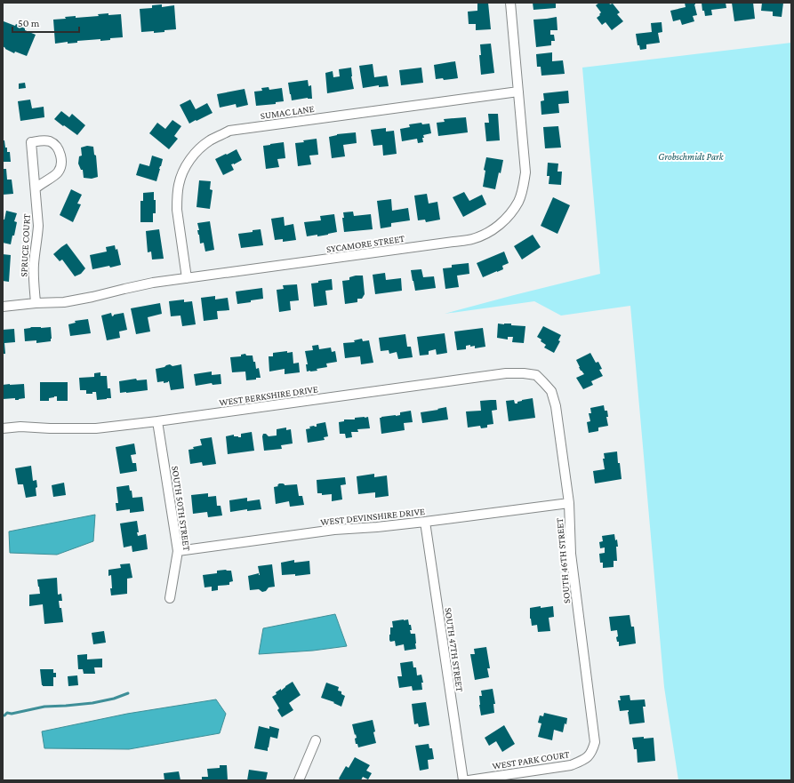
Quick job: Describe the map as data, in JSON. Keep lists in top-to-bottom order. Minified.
{"streets":{"street":["SUMAC LANE","SYCAMORE STREET","SPRUCE COURT","WEST BERKSHIRE DRIVE","SOUTH 50TH STREET","WEST DEVINSHIRE DRIVE","SOUTH 46TH STREET","SOUTH 47TH STREET","WEST PARK COURT"]},"crossings":[["SUMAC LANE","SYCAMORE STREET"],["SYCAMORE STREET","SPRUCE COURT"],["WEST BERKSHIRE DRIVE","SOUTH 50TH STREET"],["WEST BERKSHIRE DRIVE","SOUTH 46TH STREET"],["SOUTH 50TH STREET","WEST DEVINSHIRE DRIVE"],["WEST DEVINSHIRE DRIVE","SOUTH 46TH STREET"],["WEST DEVINSHIRE DRIVE","SOUTH 47TH STREET"],["SOUTH 46TH STREET","WEST PARK COURT"]],"parks":["Grobschmidt Park"],"scale_bar":"50 m"}
